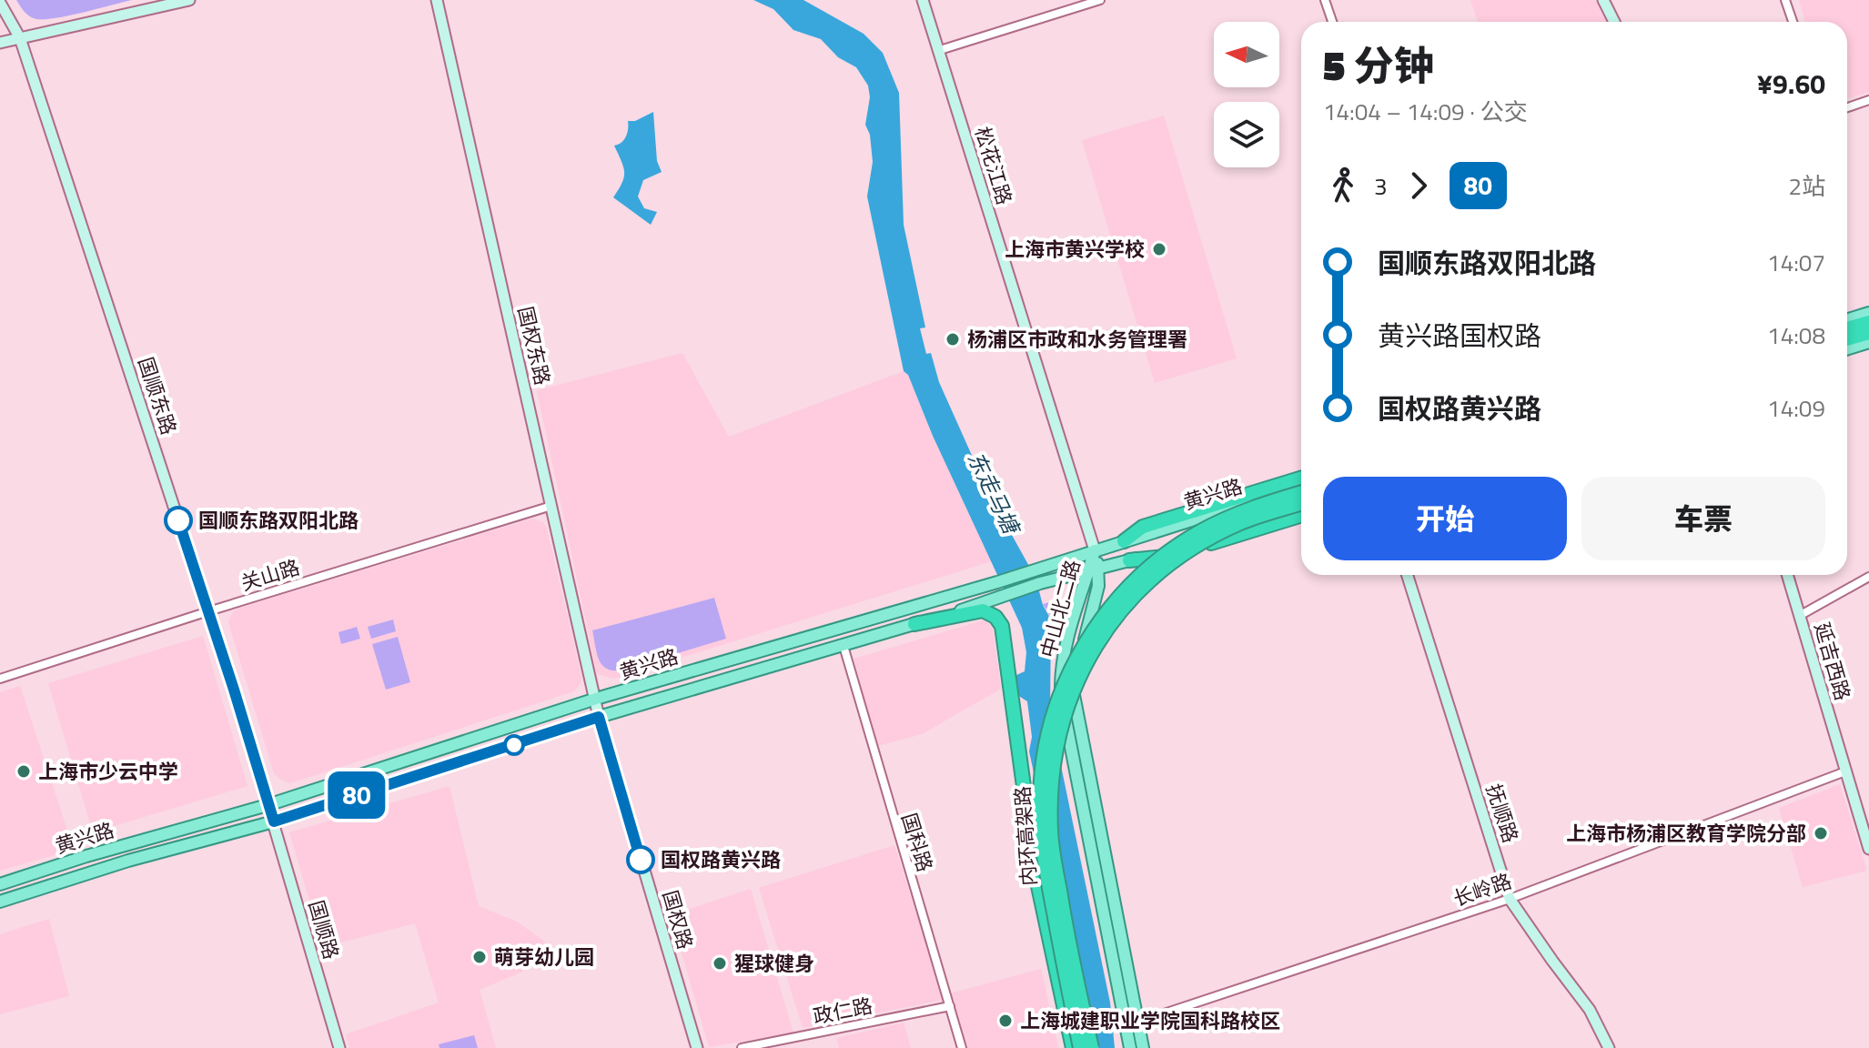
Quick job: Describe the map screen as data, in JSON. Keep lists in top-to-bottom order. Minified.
{"streets":{"highway":["内环高架路"],"main road":["黄兴路","中山北二路"],"street":["松花江路","国权东路","国顺东路","关山路","延吉西路","抚顺路","国科路","长岭路","国权路","国顺路","政仁路"]},"crossings":[["松花江路","黄兴路"],["松花江路","中山北二路"],["国权东路","黄兴路"],["国权东路","关山路"],["国权东路","国权路"],["国顺东路","黄兴路"],["国顺东路","关山路"],["国顺东路","国顺路"],["黄兴路","中山北二路"],["黄兴路","国科路"],["黄兴路","国权路"],["黄兴路","国顺路"],["中山北二路","长岭路"],["延吉西路","长岭路"],["抚顺路","长岭路"],["国科路","政仁路"]],"water":["东走马塘"],"places":["上海市黄兴学校","杨浦区市政和水务管理署","国顺东路双阳北路","上海市少云中学","上海市杨浦区教育学院分部","国权路黄兴路","萌芽幼儿园","猩球健身","上海城建职业学院国科路校区"],"lines":["bus line 80"],"north":"left","page":{"on_map":"80","heading":["5 分钟","14:04 – 14:09 · 公交","¥9.60"],"legs":["3","80","2站"],"list":[{"name":"国顺东路双阳北路","value":"14:07"},{"name":"黄兴路国权路","value":"14:08"},{"name":"国权路黄兴路","value":"14:09"}],"buttons":["开始","车票"]}}
